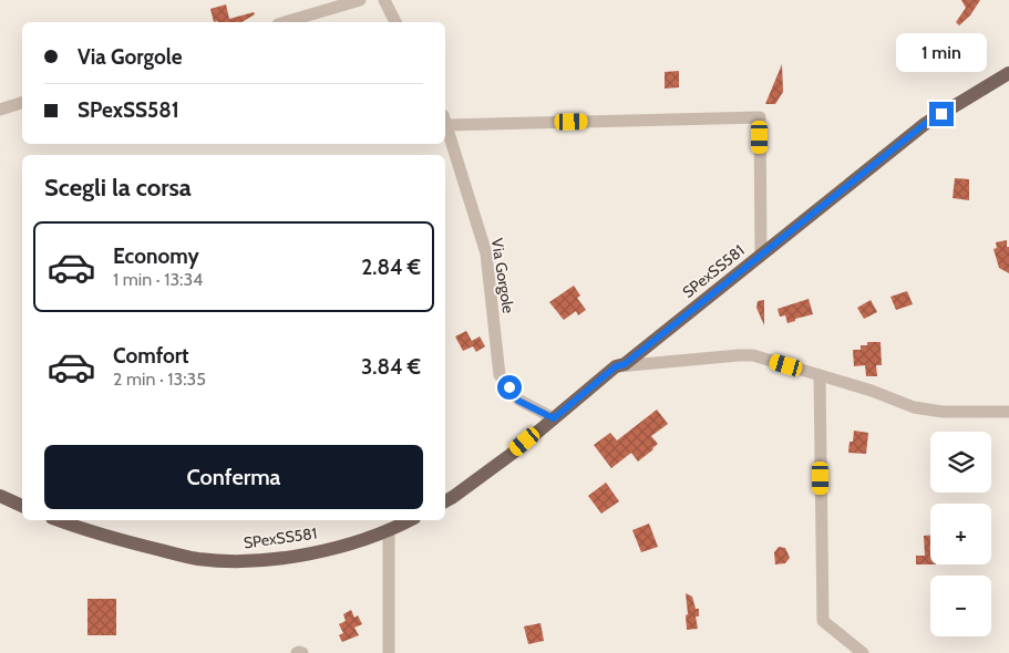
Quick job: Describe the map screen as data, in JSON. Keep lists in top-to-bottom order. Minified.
{"streets":{"main road":["SPexSS581"],"street":["Via Gorgole"]},"crossings":[["SPexSS581","Via Gorgole"]],"page":{"banner":["Via Gorgole","SPexSS581"],"bubble":"1 min","heading":"Scegli la corsa","list":[{"name":"Economy","note":"1 min · 13:34","value":"2.84 €"},{"name":"Comfort","note":"2 min · 13:35","value":"3.84 €"}],"map_buttons":["+","−"],"buttons":"Conferma"}}
